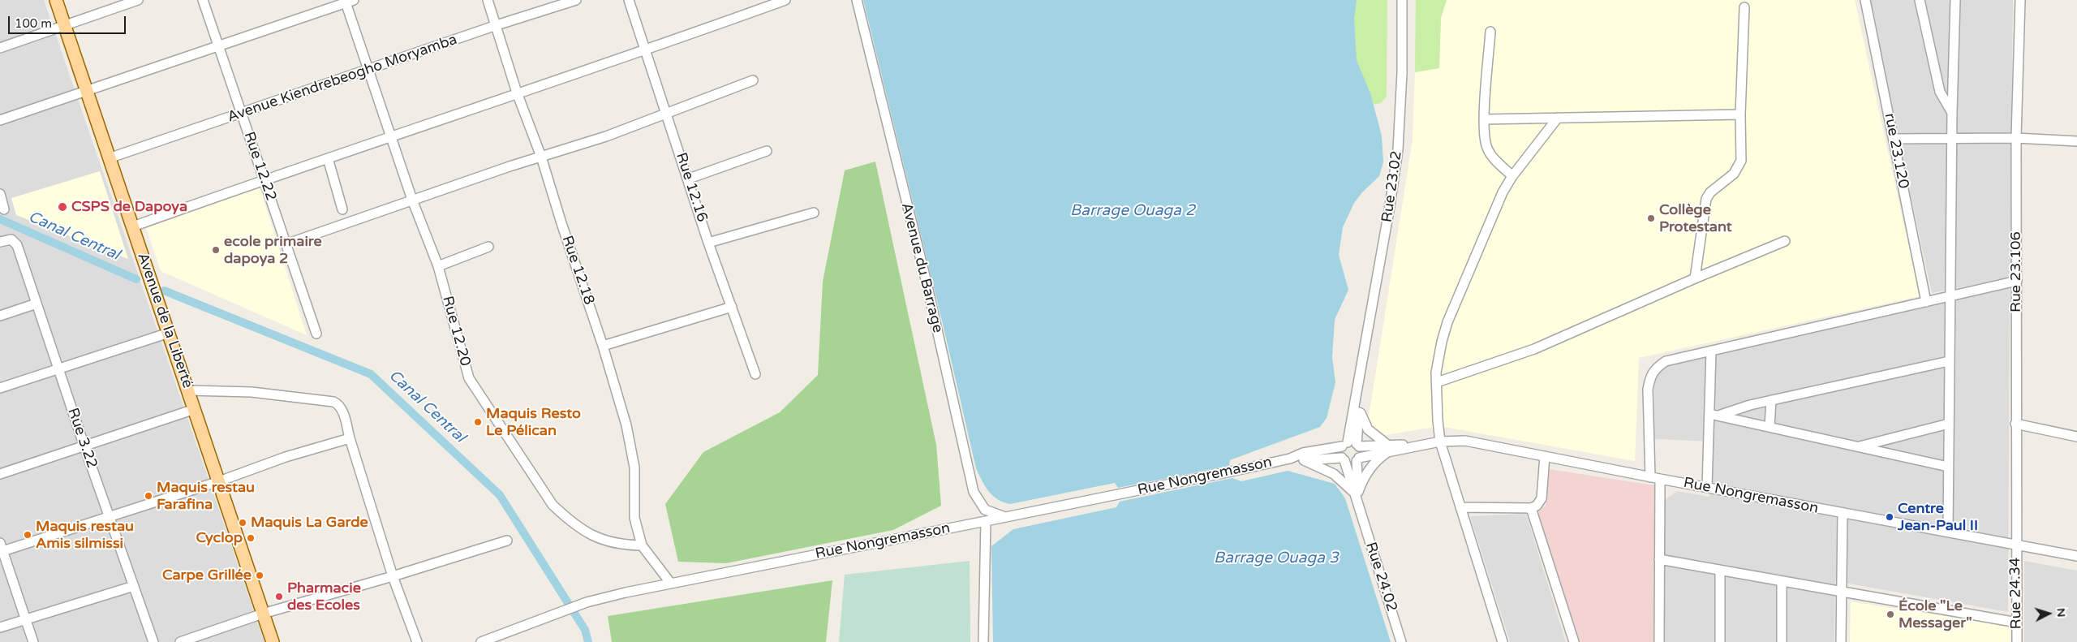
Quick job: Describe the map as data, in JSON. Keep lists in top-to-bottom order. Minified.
{"streets":{"main road":["Avenue de la Liberté"],"street":["Avenue Kiendrebeogho Moryamba","rue 23.120","Rue 12.22","Rue 23.02","Rue 12.16","Avenue du Barrage","Rue 12.18","Rue 23.106","Rue 12.20","Rue 3.22","Rue Nongremasson","Rue 24.02","Rue 24.34"]},"crossings":[["Avenue Kiendrebeogho Moryamba","Rue 12.22"],["Avenue Kiendrebeogho Moryamba","Rue 12.18"],["Avenue Kiendrebeogho Moryamba","Avenue de la Liberté"],["Avenue Kiendrebeogho Moryamba","Rue 12.20"],["Rue 23.02","Rue Nongremasson"],["Rue 23.02","Rue 24.02"],["Avenue du Barrage","Rue Nongremasson"],["Rue 12.18","Rue 12.20"],["Rue 23.106","Rue Nongremasson"],["Rue 23.106","Rue 24.34"],["Rue Nongremasson","Rue 24.02"],["Rue Nongremasson","Rue 24.34"]],"water":["Barrage Ouaga 2","Canal Central","Barrage Ouaga 3"],"places":["CSPS de Dapoya","Collège Protestant","ecole primaire dapoya 2","Maquis Resto Le Pélican","Maquis restau Farafina","Centre Jean-Paul II","Maquis La Garde","Maquis restau Amis silmissi","Cyclop","Carpe Grillée","Pharmacie des Ecoles","École \"Le Messager\""],"scale_bar":"100 m","north":"right"}
